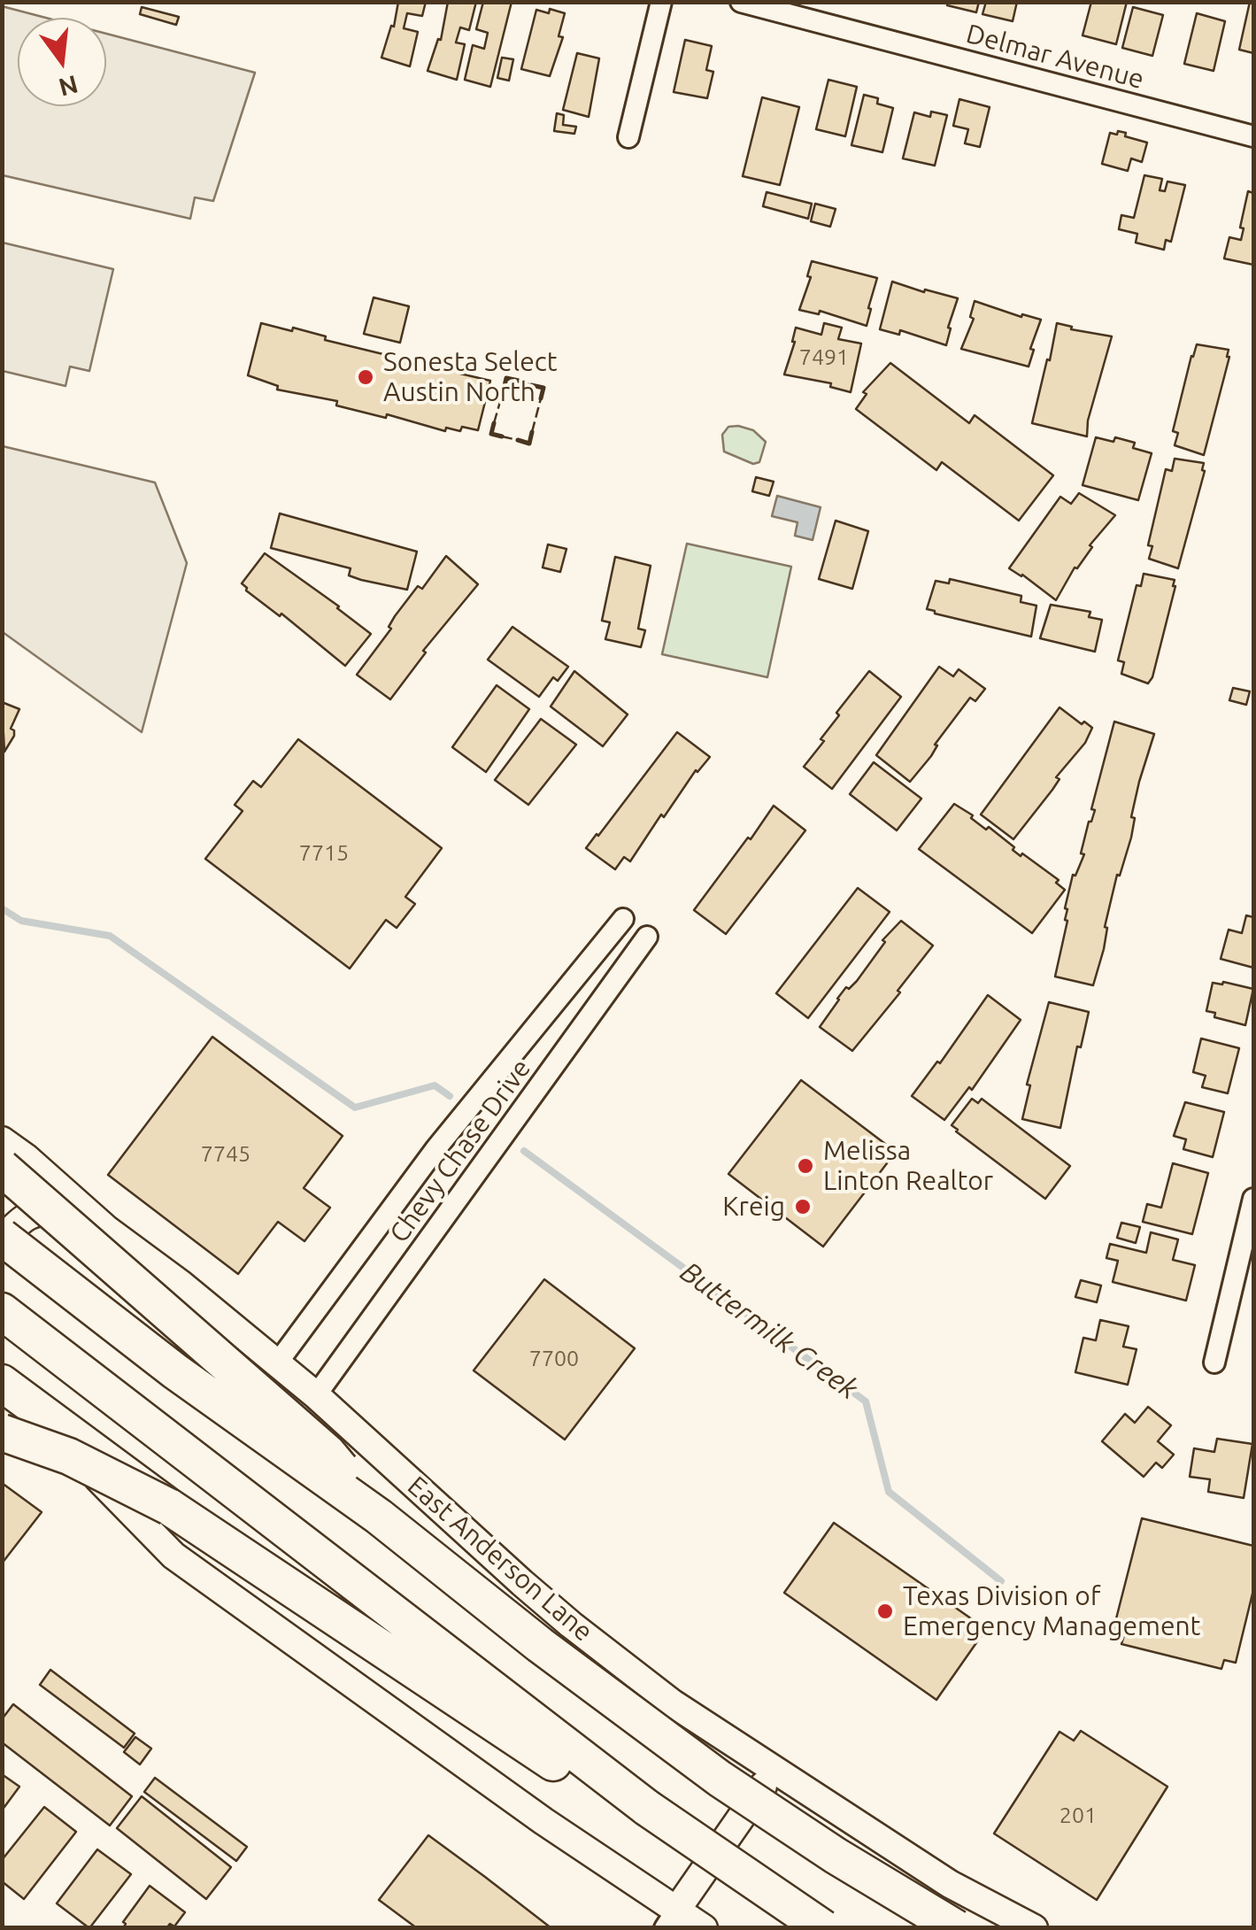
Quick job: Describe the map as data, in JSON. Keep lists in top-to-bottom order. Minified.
{"streets":{"main road":["East Anderson Lane"],"street":["Delmar Avenue","Chevy Chase Drive"]},"crossings":[["Chevy Chase Drive","East Anderson Lane"]],"water":["Buttermilk Creek"],"places":["Sonesta Select Austin North","Melissa Linton Realtor","Kreig","Texas Division of Emergency Management"],"house_numbers":["7491","7715","7745","7700","201"],"north":"bottom"}
